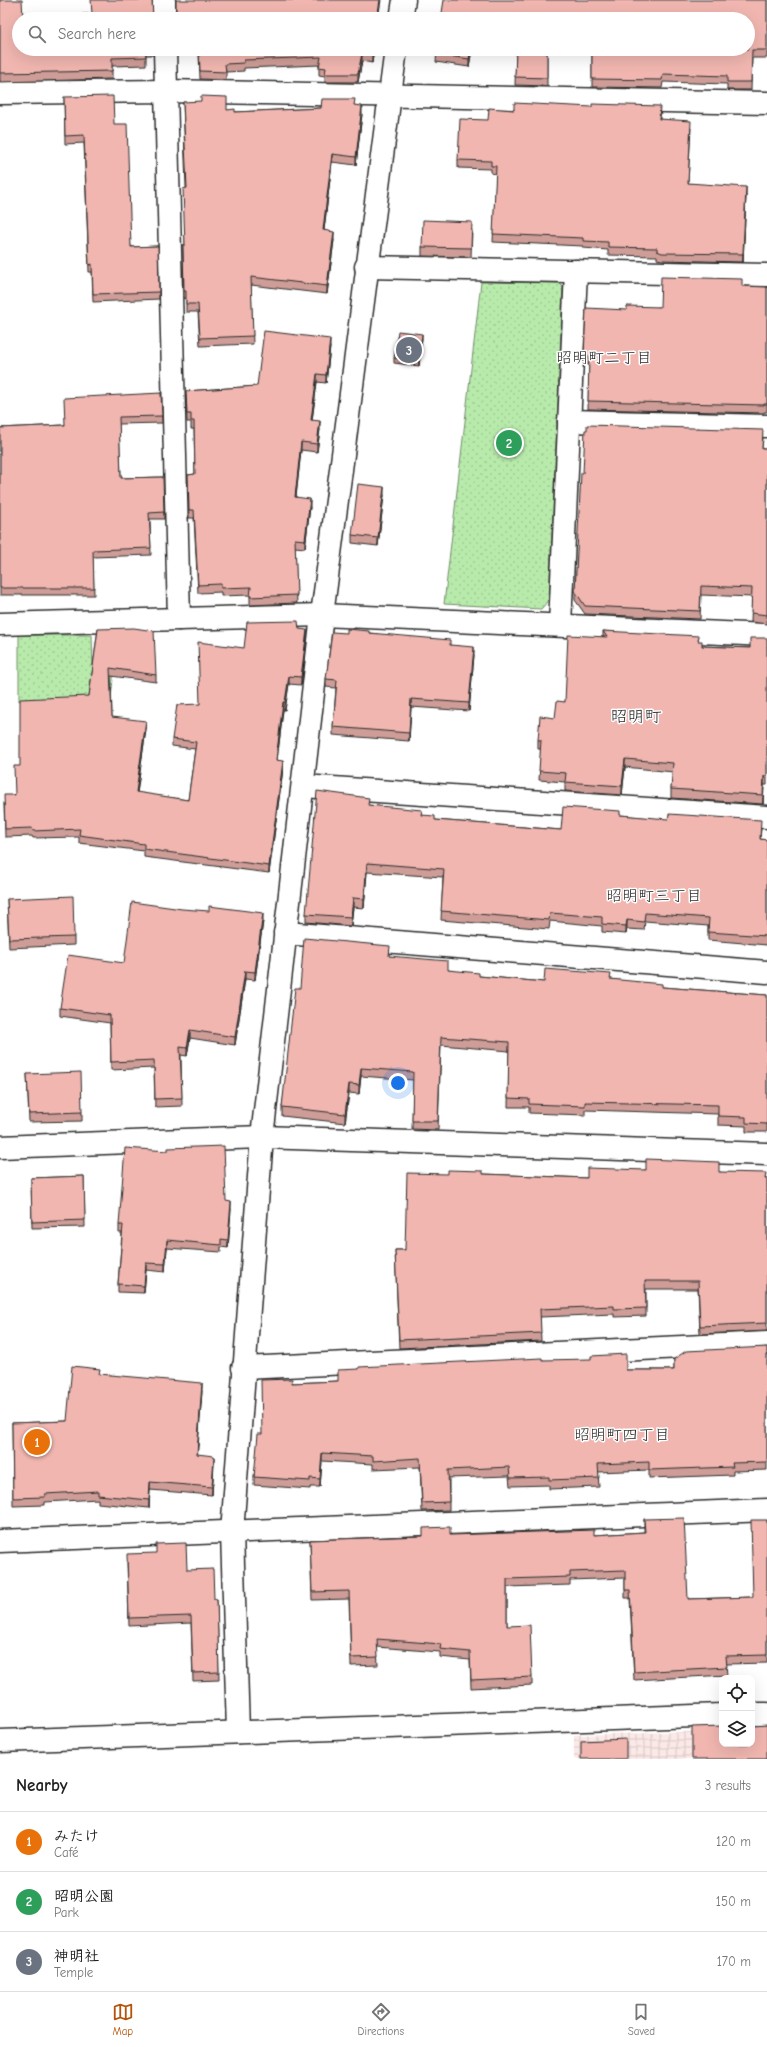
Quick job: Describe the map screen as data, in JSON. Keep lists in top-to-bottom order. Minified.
{"districts":["昭明町二丁目","昭明町","昭明町三丁目","昭明町四丁目"],"page":{"search":"Search here","pins":["3","2","1"],"heading":["Nearby","3 results"],"list":[{"mark":"1","name":"みたけ","note":"Café","value":"120 m"},{"mark":"2","name":"昭明公園","note":"Park","value":"150 m"},{"mark":"3","name":"神明社","note":"Temple","value":"170 m"}],"nav":["Map","Directions","Saved"]}}
